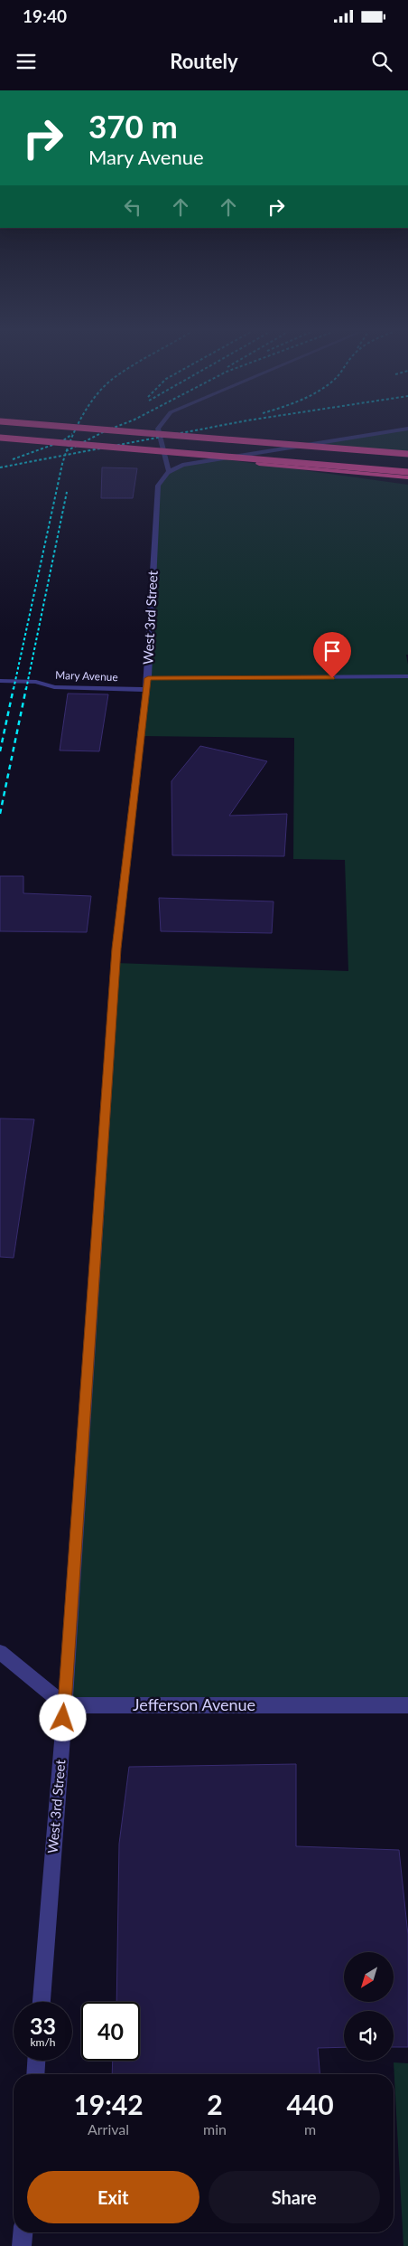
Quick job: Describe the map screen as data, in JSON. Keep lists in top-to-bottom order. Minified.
{"streets":{"street":["West 3rd Street","Mary Avenue","Jefferson Avenue"]},"crossings":[["West 3rd Street","Mary Avenue"],["West 3rd Street","Jefferson Avenue"]],"north":"bottom left","page":{"status":"19:40","header":"Routely","turn":["370 m","Mary Avenue"],"speed":"33 km/h","limit":"40","eta":["19:42","Arrival","2","min","440","m"],"buttons":["Exit","Share"]}}
